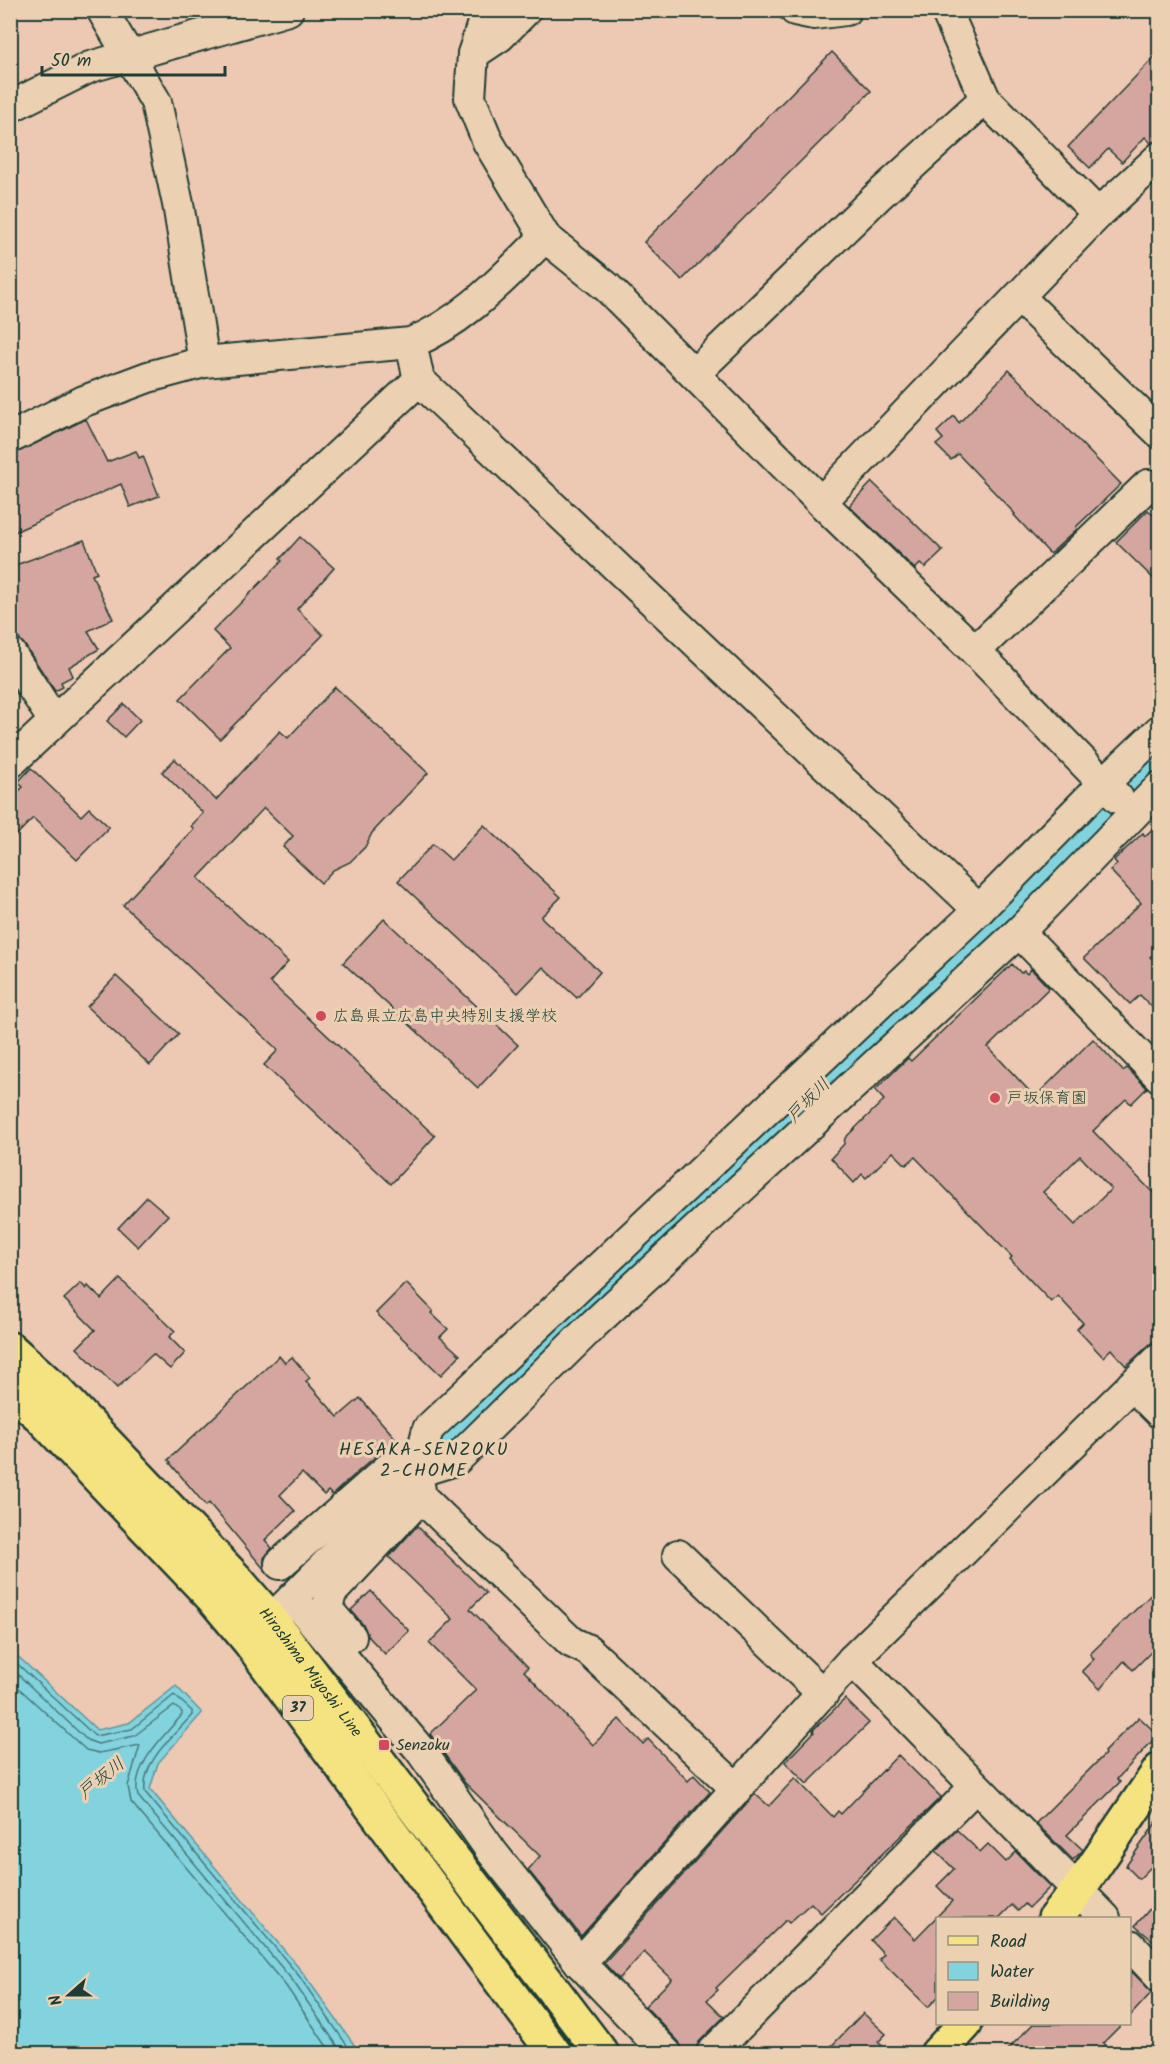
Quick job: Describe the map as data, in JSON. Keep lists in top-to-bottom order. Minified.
{"streets":{"main road":["Hiroshima Miyoshi Line","37"]},"districts":["HESAKA-SENZOKU 2-CHOME"],"water":["戸坂川"],"places":{"other":["広島県立広島中央特別支援学校","戸坂保育園"],"transit":["Senzoku"]},"legend":["Road","Water","Building"],"scale_bar":"50 m","north":"left"}
